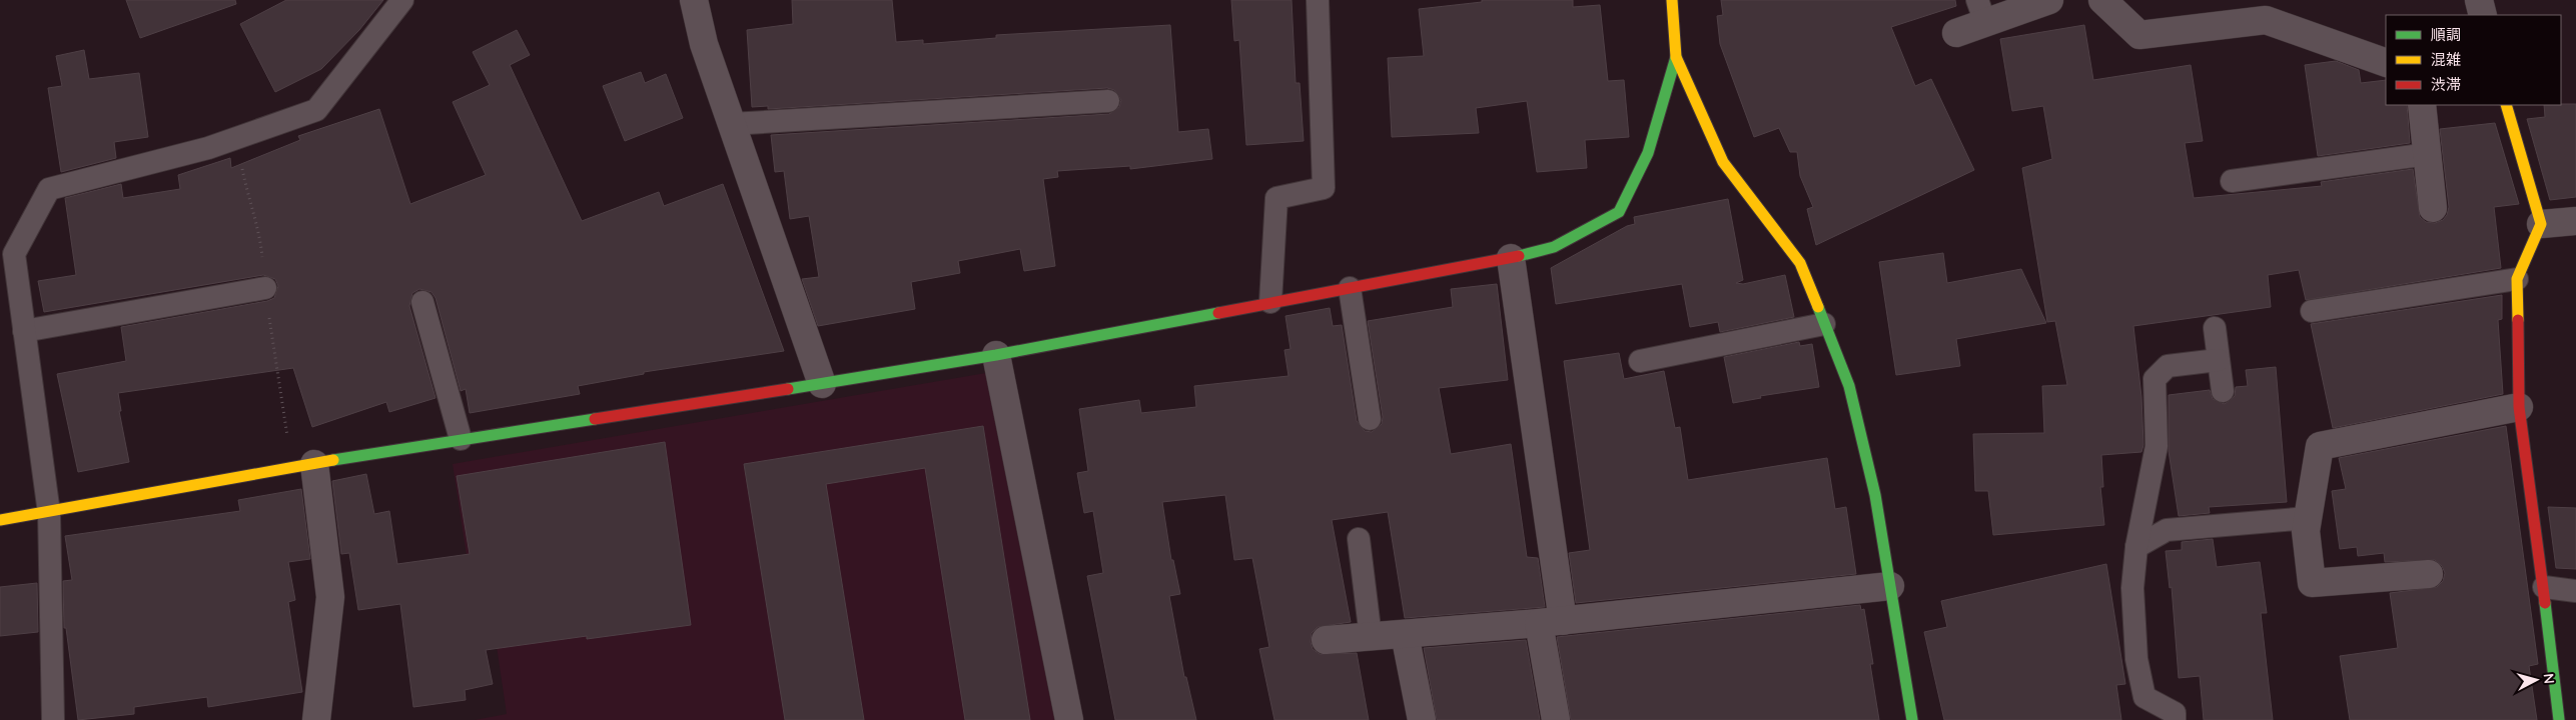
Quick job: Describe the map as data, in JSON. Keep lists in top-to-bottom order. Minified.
{"legend":["順調","混雑","渋滞"],"north":"right"}
